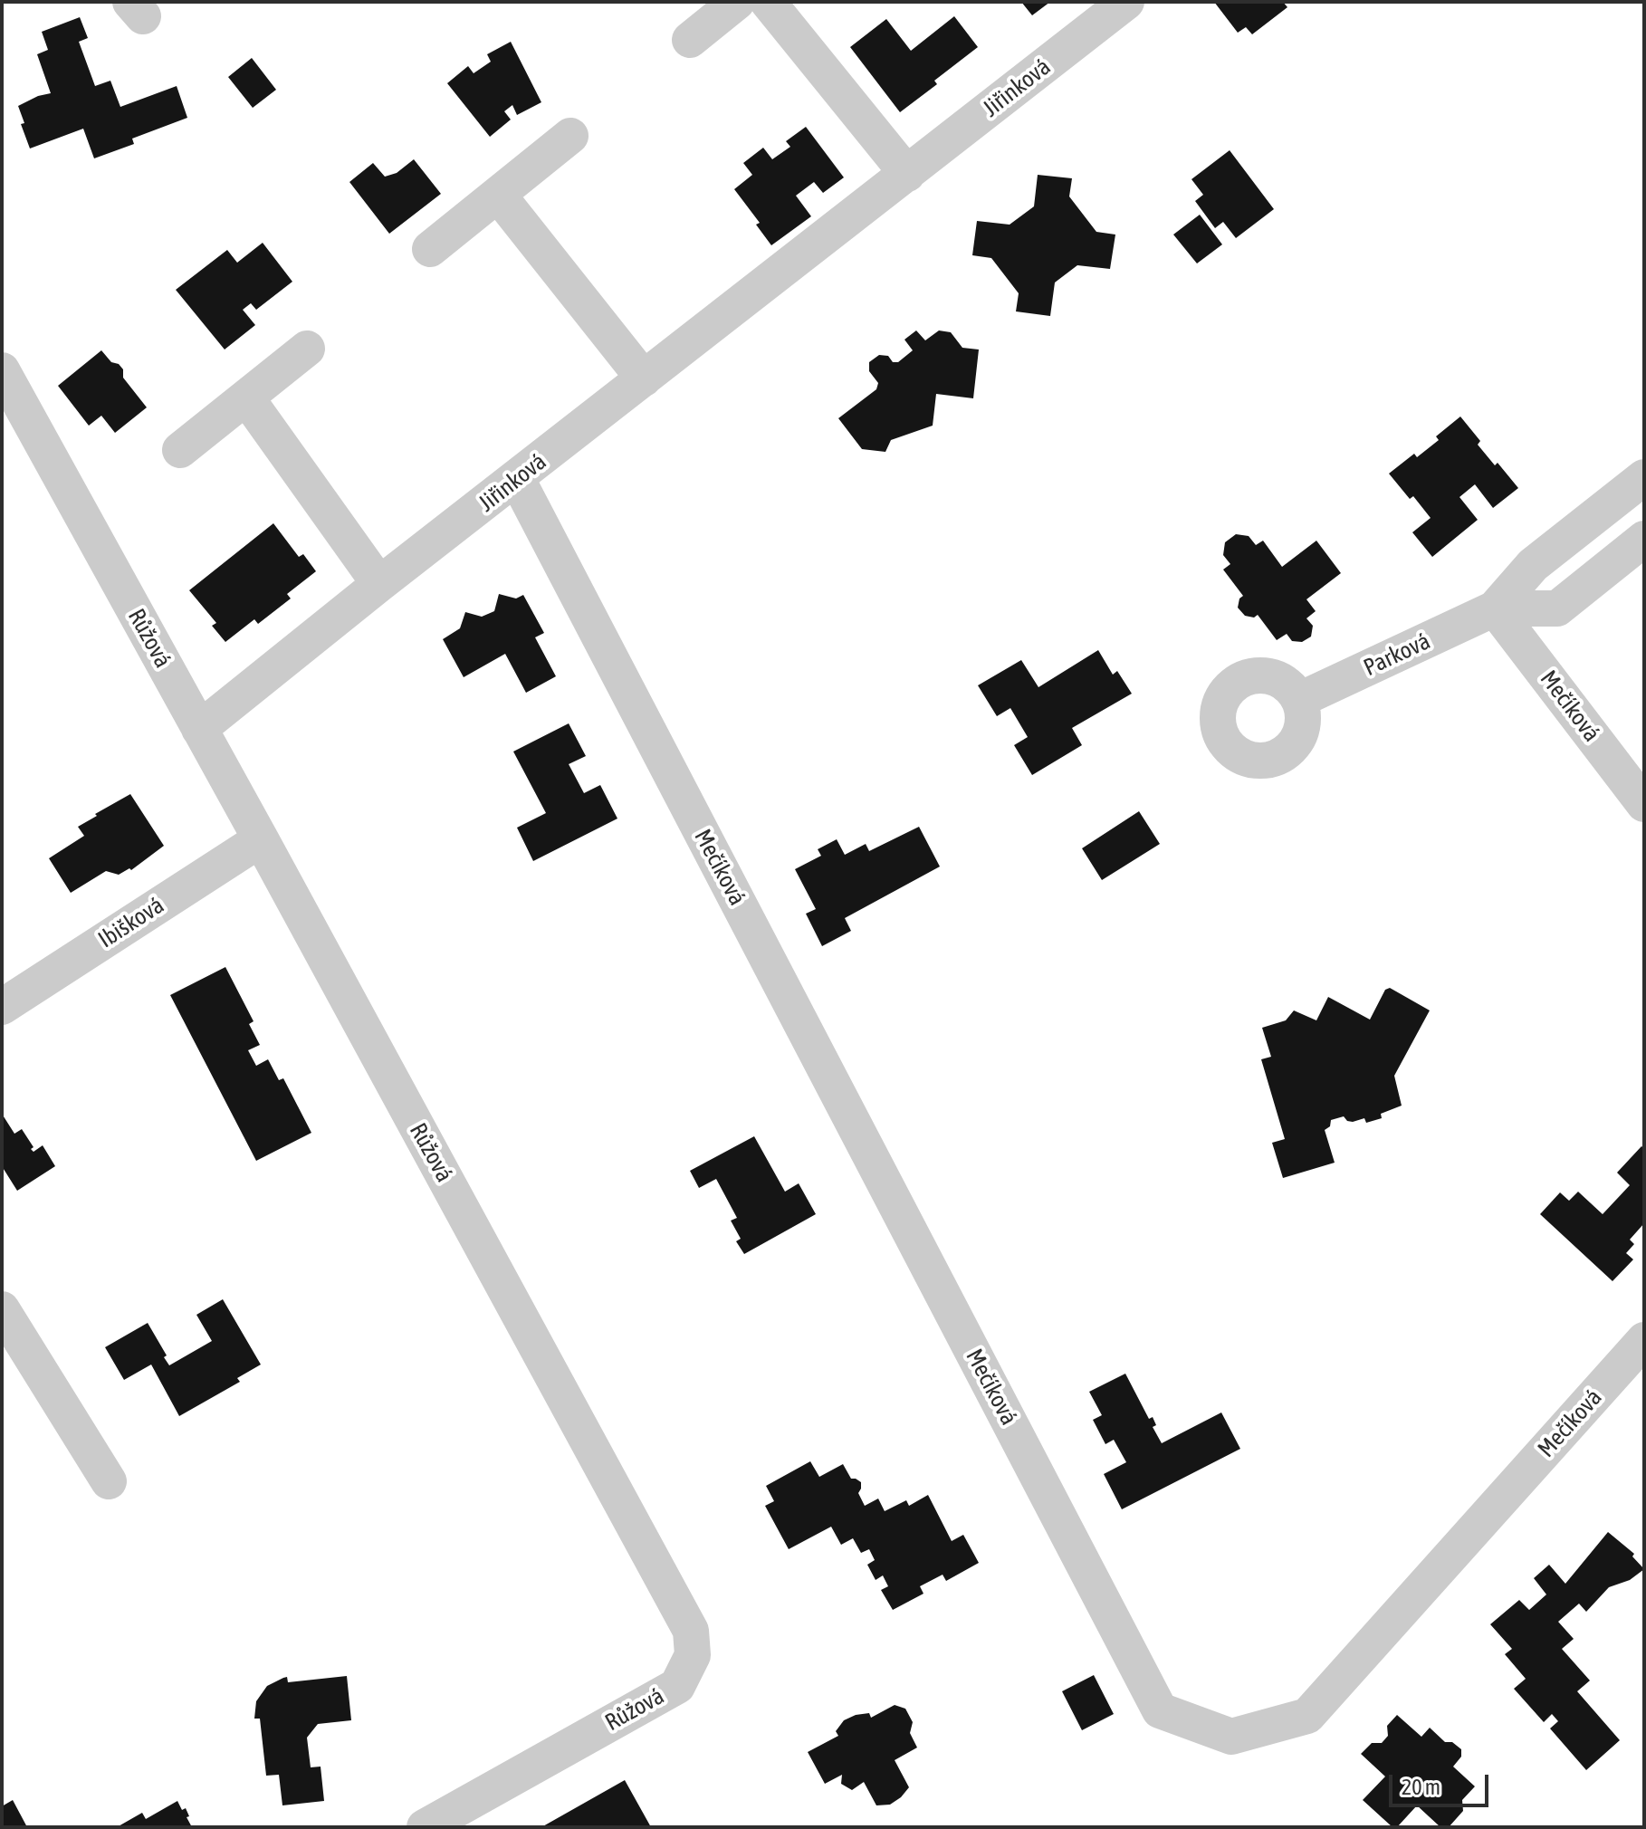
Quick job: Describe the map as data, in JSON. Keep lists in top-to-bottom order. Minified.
{"streets":{"street":["Jiřinková","Růžová","Parková","Mečíková","Ibišková"]},"crossings":[["Jiřinková","Růžová"],["Jiřinková","Mečíková"],["Růžová","Ibišková"],["Parková","Mečíková"]],"scale_bar":"20 m"}
